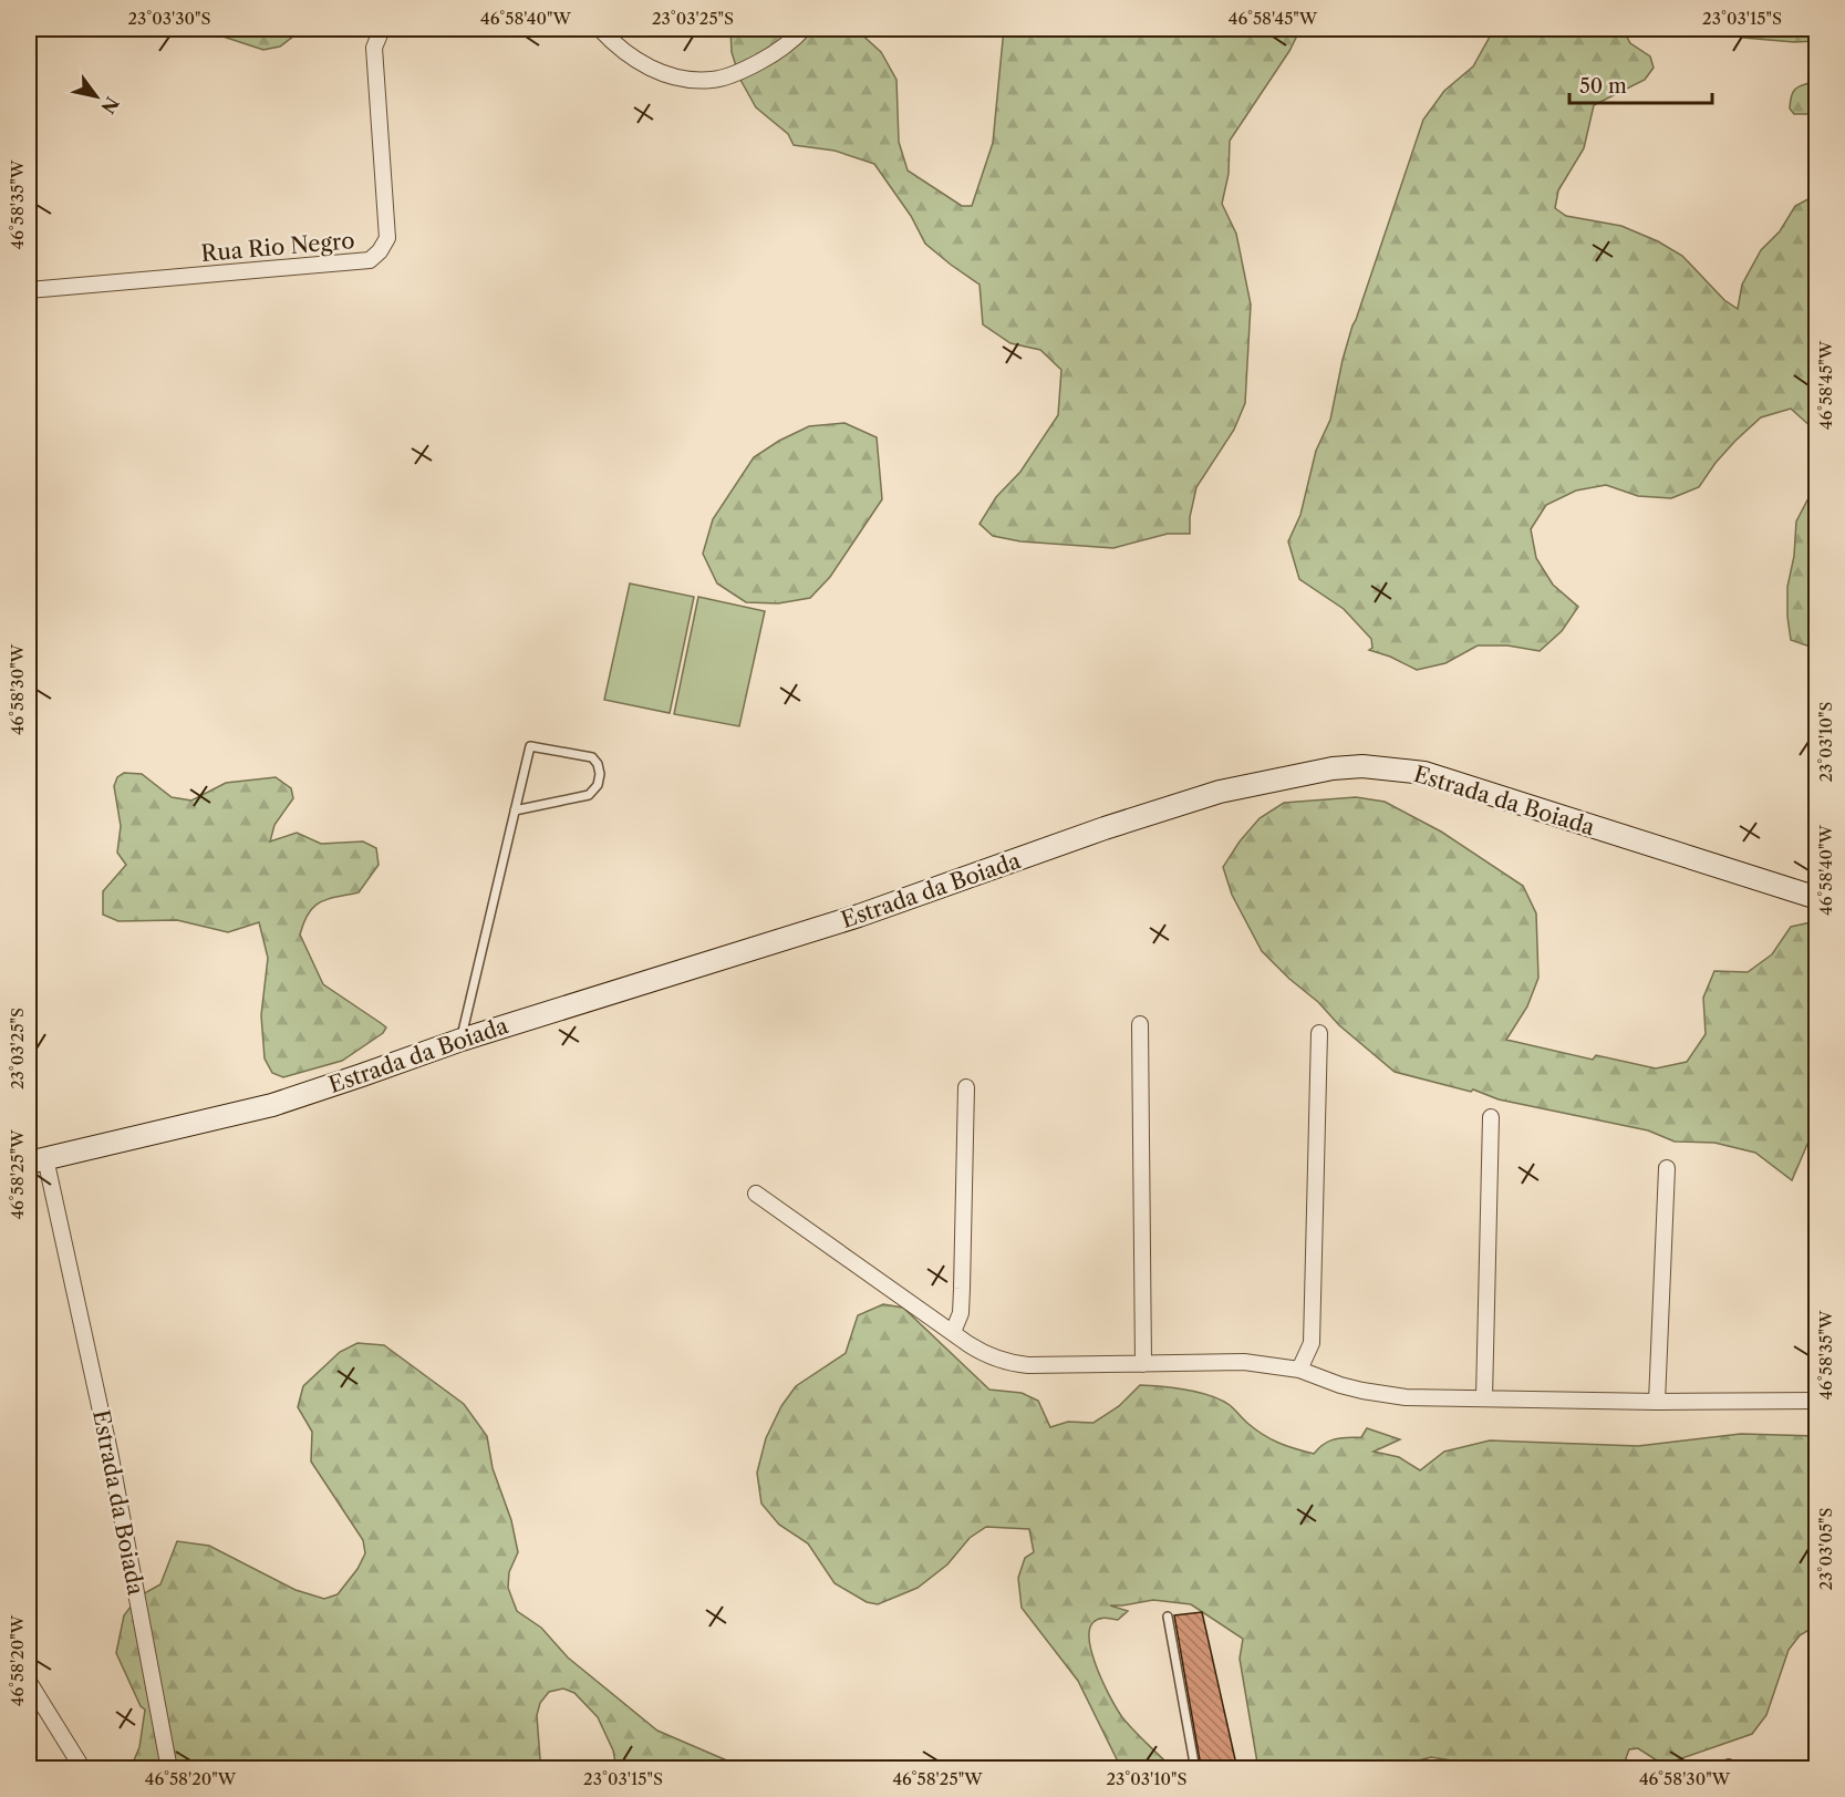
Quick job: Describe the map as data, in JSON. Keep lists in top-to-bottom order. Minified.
{"streets":{"main road":["Estrada da Boiada"],"street":["Rua Rio Negro"]},"scale_bar":"50 m","north":"bottom right","coordinates":["23°03'30\"S","46°58'40\"W","23°03'25\"S","46°58'45\"W","23°03'15\"S","46°58'35\"W","46°58'30\"W","23°03'10\"S","46°58'25\"W","23°03'05\"S","46°58'20\"W"]}
